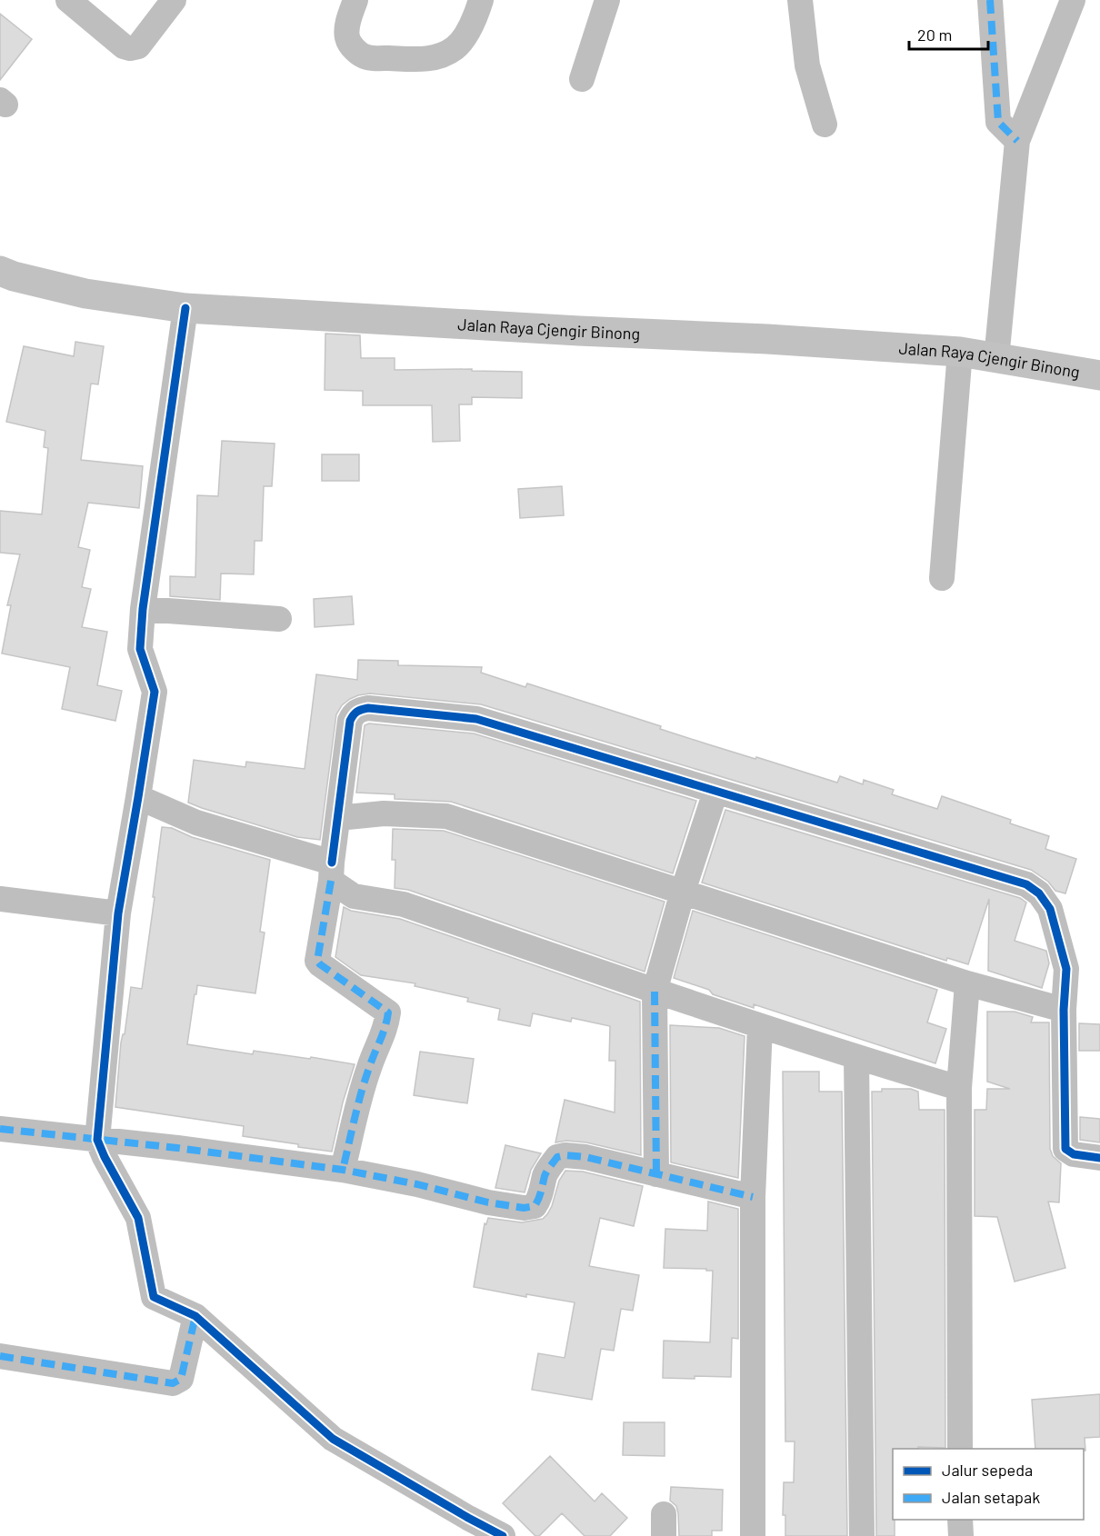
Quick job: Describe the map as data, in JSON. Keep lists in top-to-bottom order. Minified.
{"streets":{"main road":["Jalan Raya Cjengir Binong"]},"legend":["Jalur sepeda","Jalan setapak"],"scale_bar":"20 m"}
